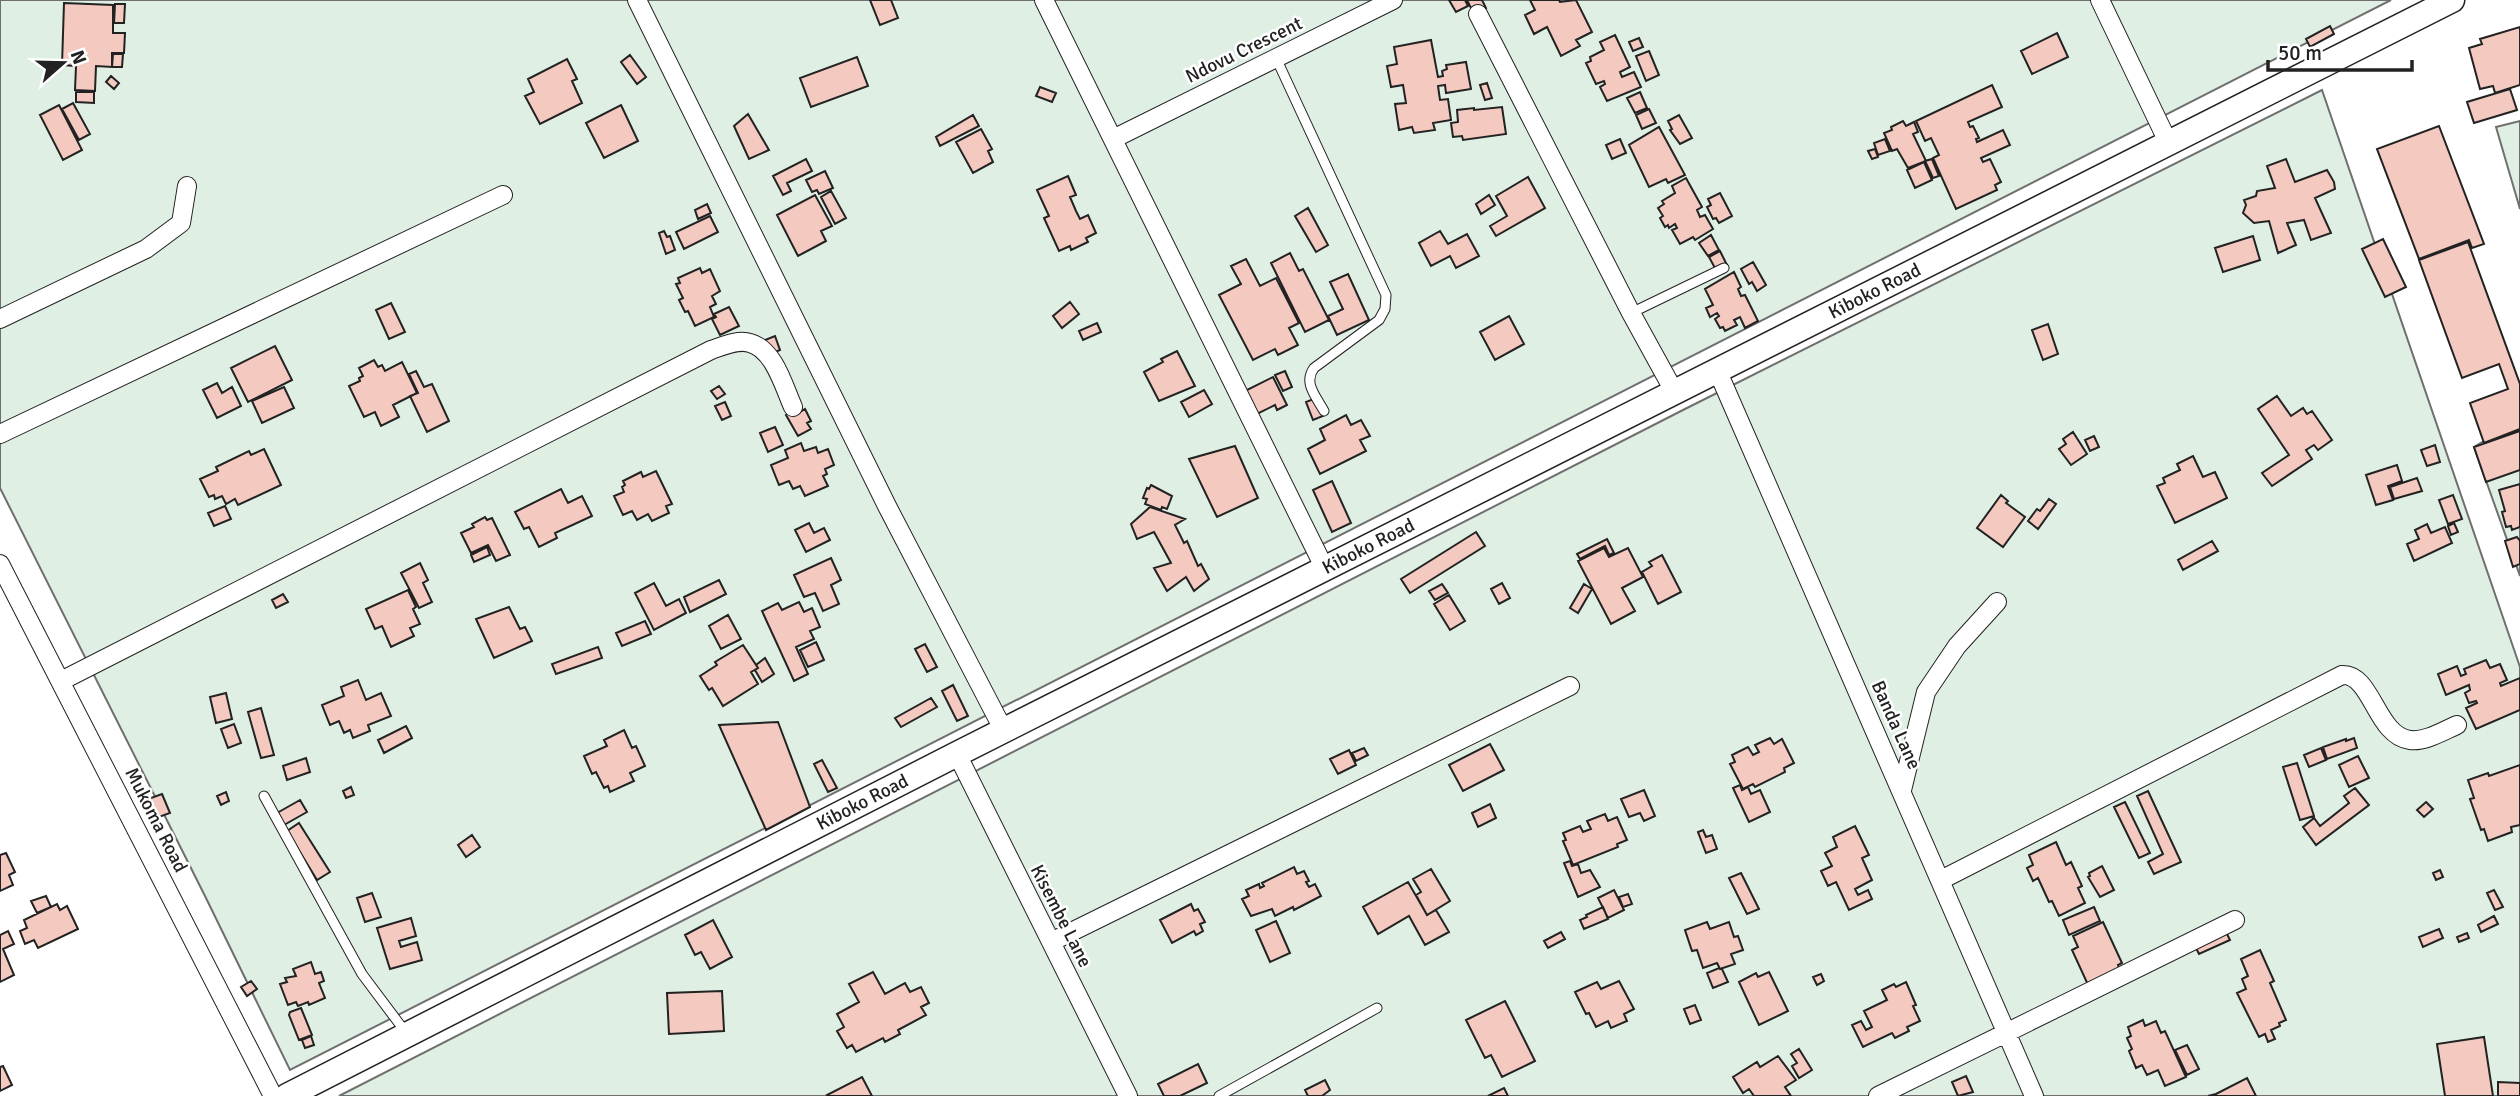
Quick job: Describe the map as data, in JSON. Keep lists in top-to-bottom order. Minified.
{"streets":{"street":["Ndovu Crescent","Kiboko Road","Banda Lane","Mukoma Road","Kisembe Lane"]},"crossings":[["Kiboko Road","Banda Lane"],["Kiboko Road","Kisembe Lane"]],"scale_bar":"50 m","north":"right"}
